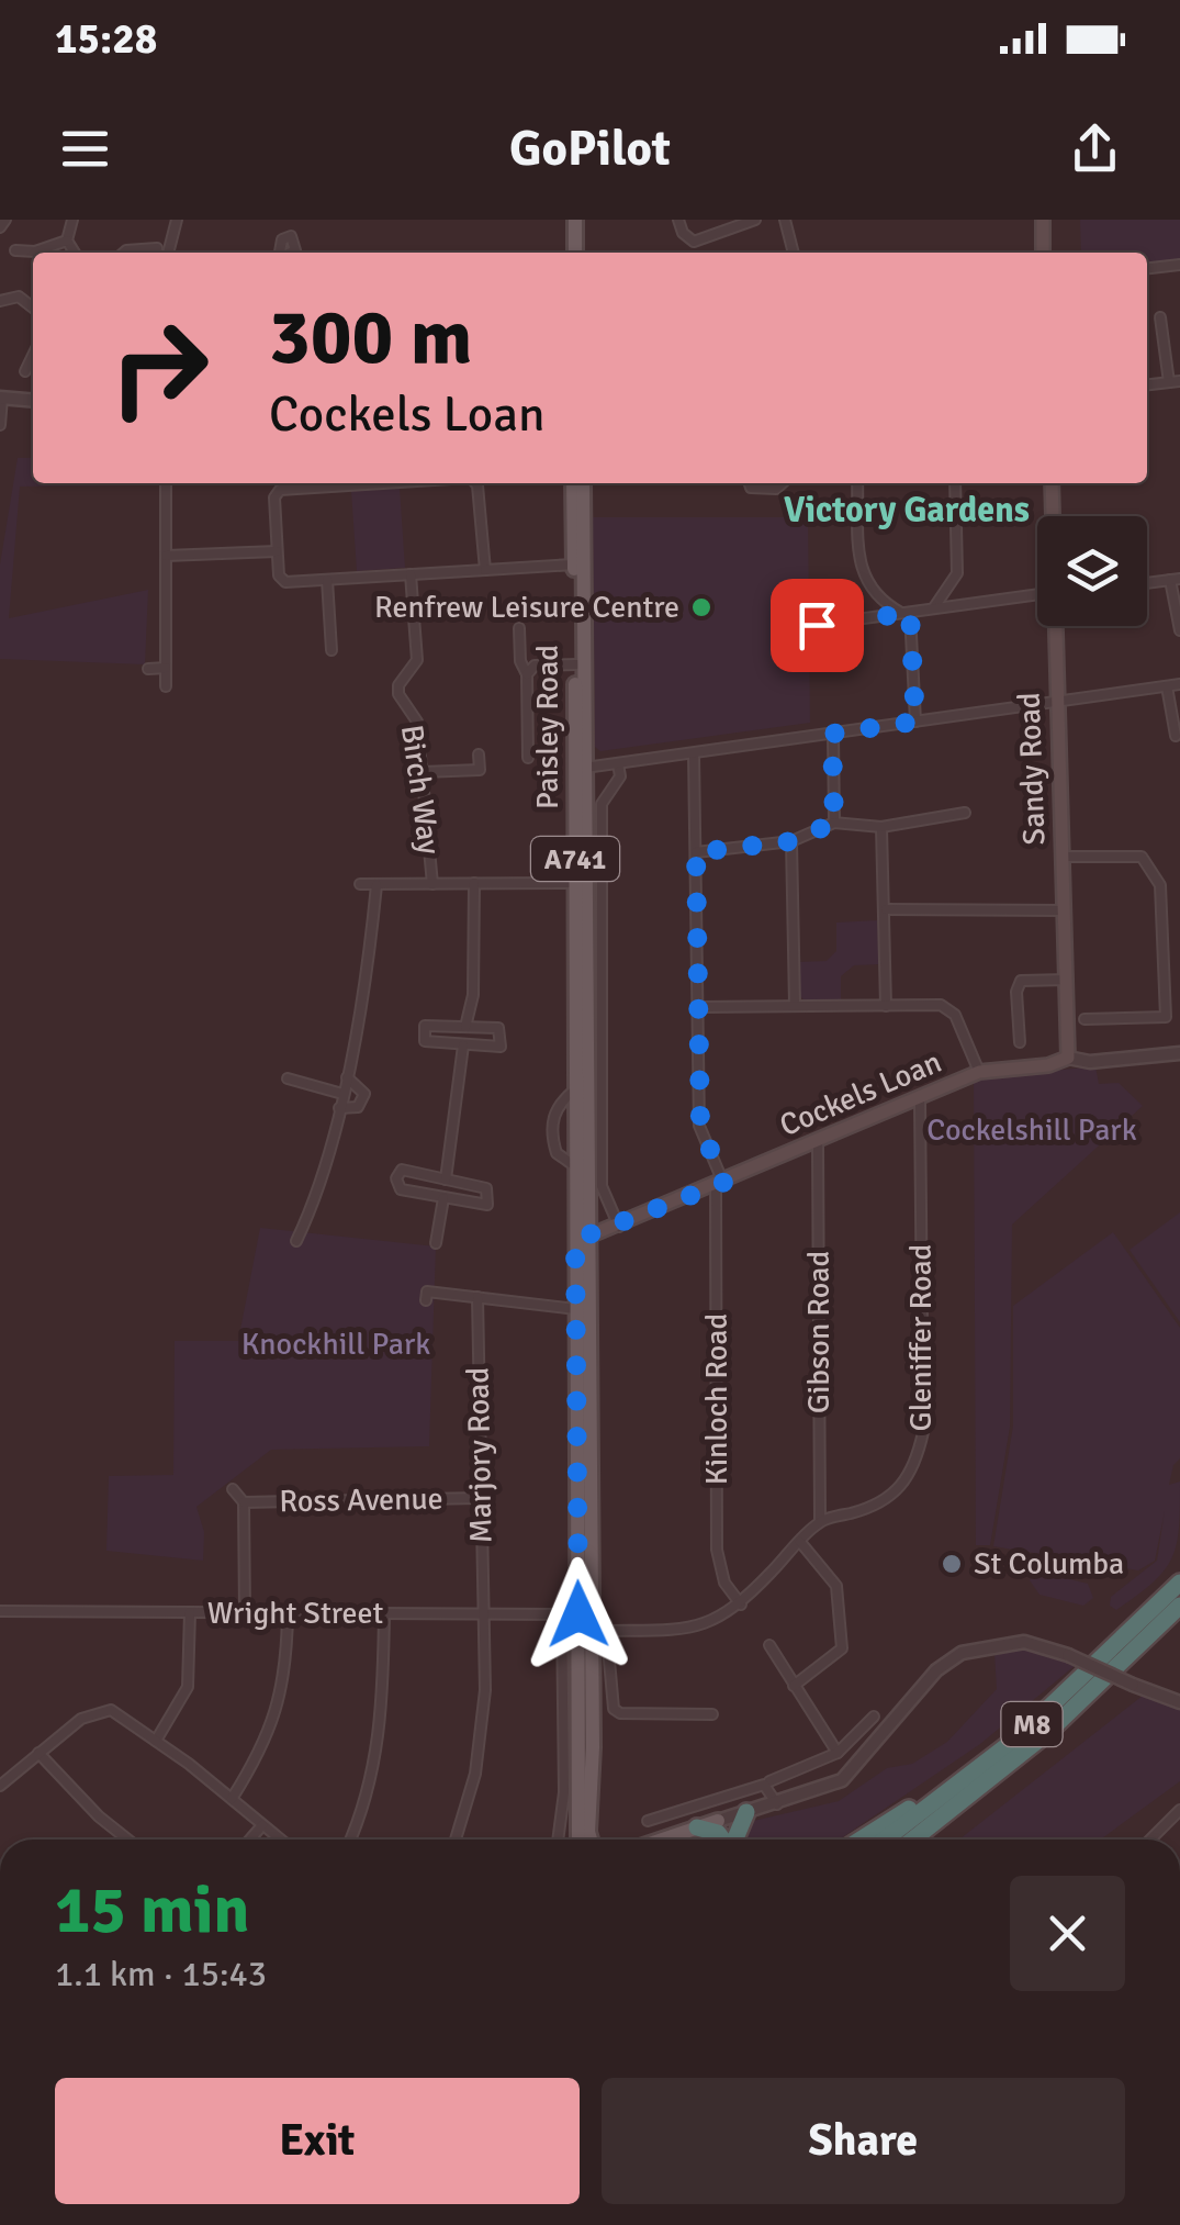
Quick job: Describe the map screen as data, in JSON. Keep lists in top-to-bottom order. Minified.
{"streets":{"highway":["M8"],"main road":["Paisley Road","Sandy Road","A741","Cockels Loan"],"street":["Birch Way","Gibson Road","Gleniffer Road","Kinloch Road","Marjory Road","Ross Avenue","Wright Street"]},"crossings":[["Paisley Road","A741"],["Paisley Road","Cockels Loan"],["Sandy Road","Cockels Loan"],["A741","Cockels Loan"],["A741","Wright Street"],["Cockels Loan","Gibson Road"],["Cockels Loan","Gleniffer Road"],["Cockels Loan","Kinloch Road"],["Gibson Road","Gleniffer Road"],["Marjory Road","Ross Avenue"],["Marjory Road","Wright Street"]],"districts":["Victory Gardens"],"parks":["Cockelshill Park","Knockhill Park"],"places":["Renfrew Leisure Centre","St Columba"],"page":{"status":"15:28","header":"GoPilot","turn":["300 m","Cockels Loan"],"heading":["15 min","1.1 km · 15:43"],"buttons":["Exit","Share"]}}
